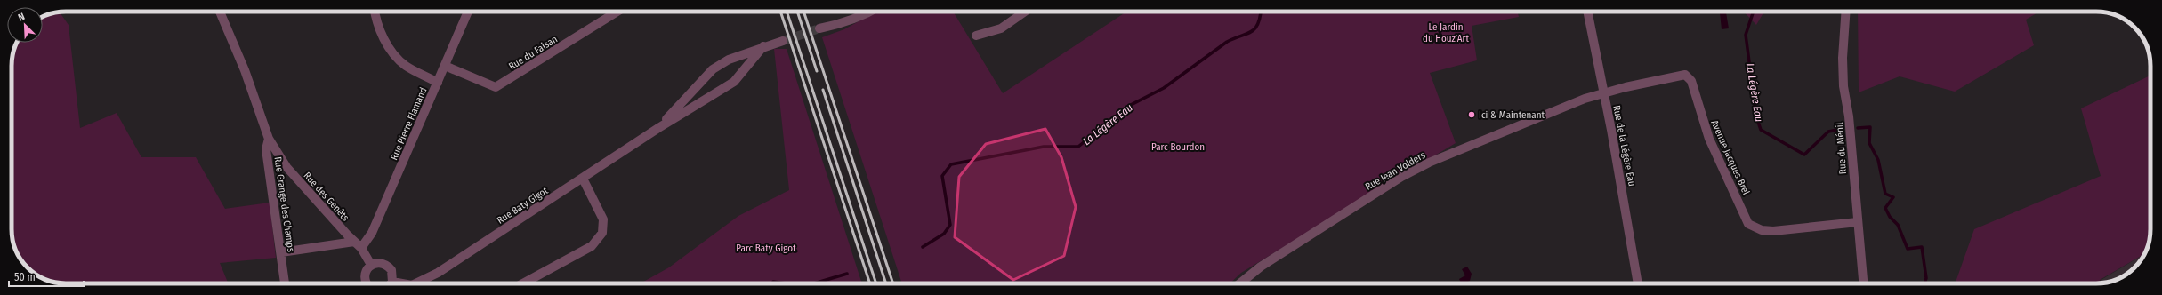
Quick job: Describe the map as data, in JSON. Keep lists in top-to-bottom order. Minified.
{"streets":{"street":["Rue du Faisan","Rue Pierre Flamand","Rue de la Légère Eau","Rue du Ménil","Avenue Jacques Brel","Rue Jean Volders","Rue des Genêts","Rue Grange des Champs","Rue Baty Gigot"]},"crossings":[["Rue du Faisan","Rue Pierre Flamand"],["Rue Pierre Flamand","Rue des Genêts"],["Rue de la Légère Eau","Avenue Jacques Brel"],["Rue de la Légère Eau","Rue Jean Volders"],["Rue du Ménil","Avenue Jacques Brel"],["Avenue Jacques Brel","Rue Jean Volders"],["Rue des Genêts","Rue Grange des Champs"]],"water":["La Légère Eau"],"parks":["Le Jardin du Houz’Art","Parc Bourdon","Parc Baty Gigot"],"places":["Ici & Maintenant"],"scale_bar":"50 m","north":"top left"}
